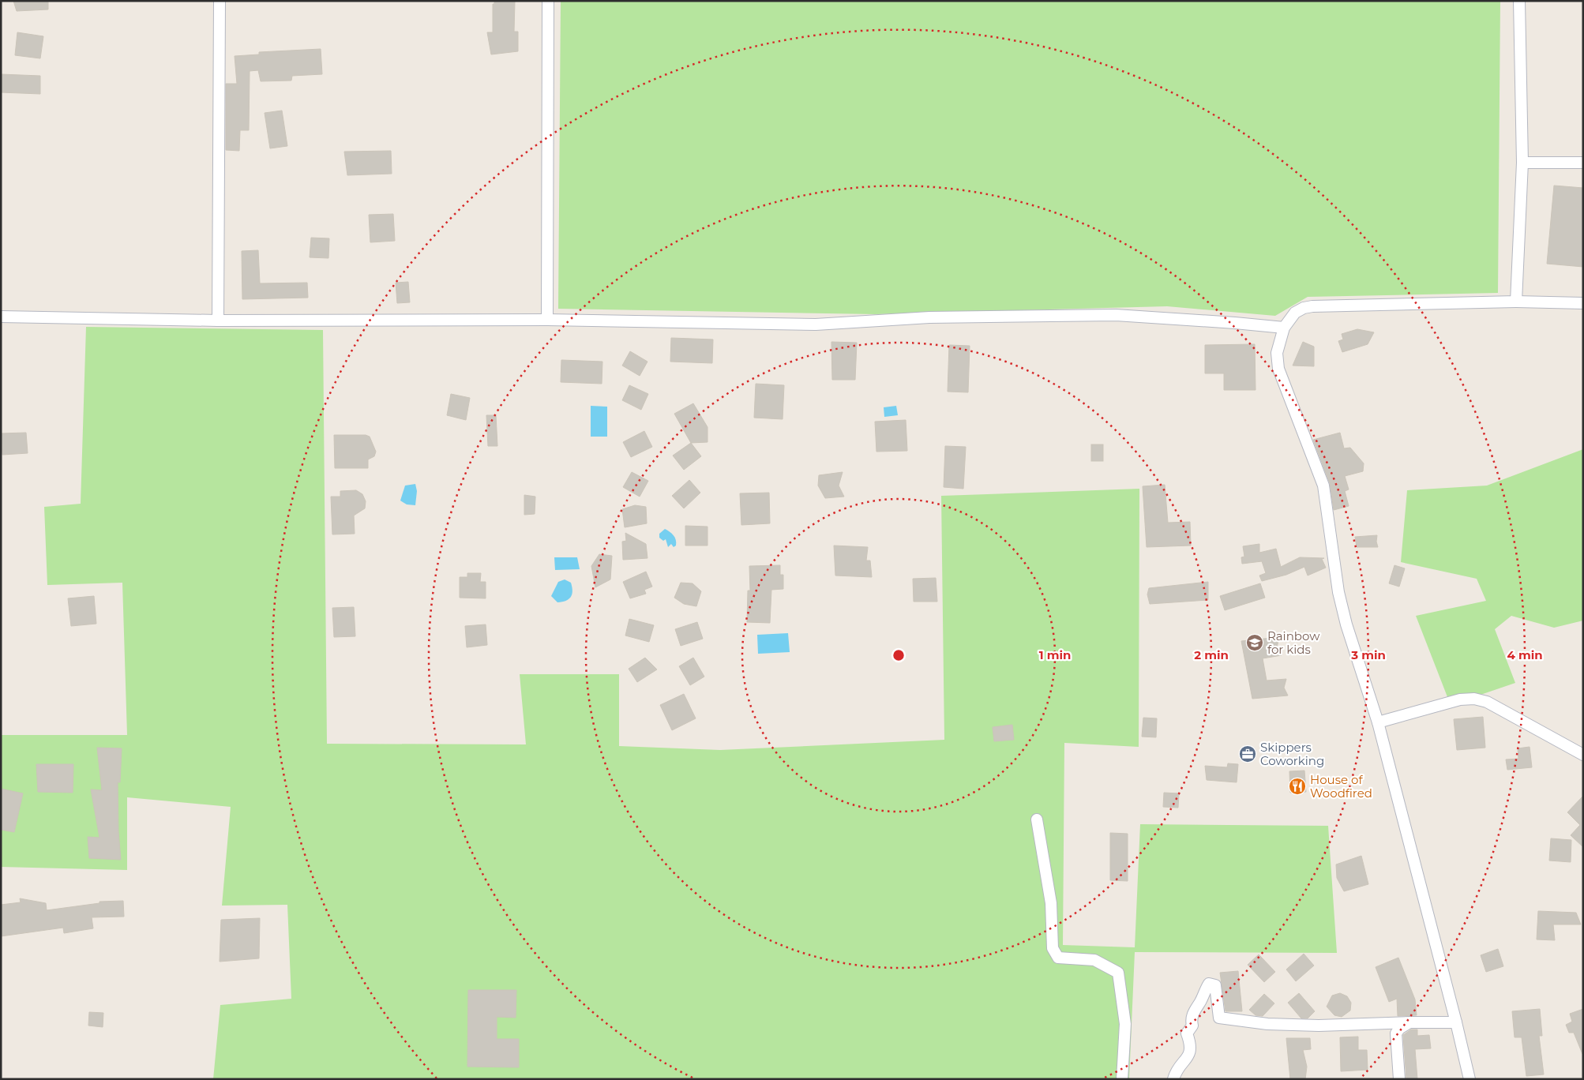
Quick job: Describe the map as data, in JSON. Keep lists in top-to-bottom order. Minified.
{"places":{"school or university":["Rainbow for kids"],"office":["Skippers Coworking"],"restaurant":["House of Woodfired"]},"rings":["1 min","2 min","3 min","4 min"]}
